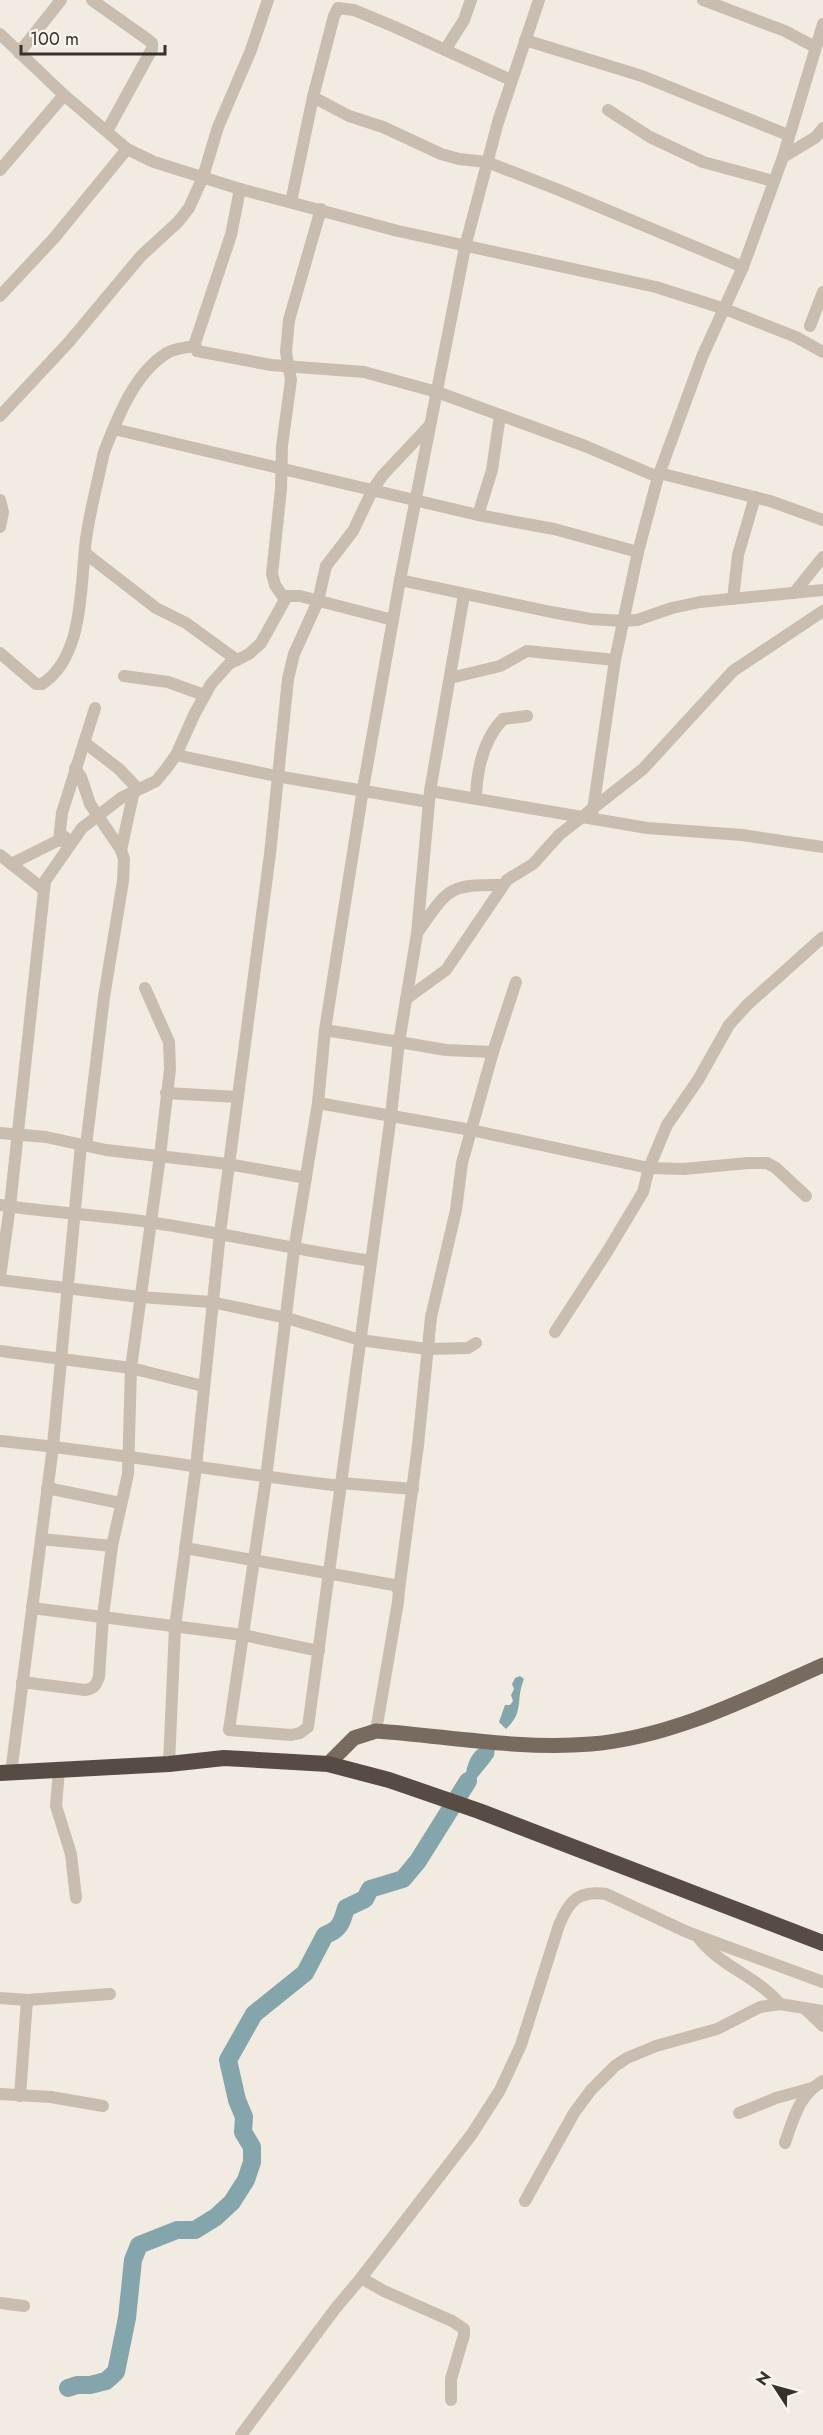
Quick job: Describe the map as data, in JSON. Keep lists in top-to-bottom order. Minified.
{"scale_bar":"100 m","north":"top left"}
